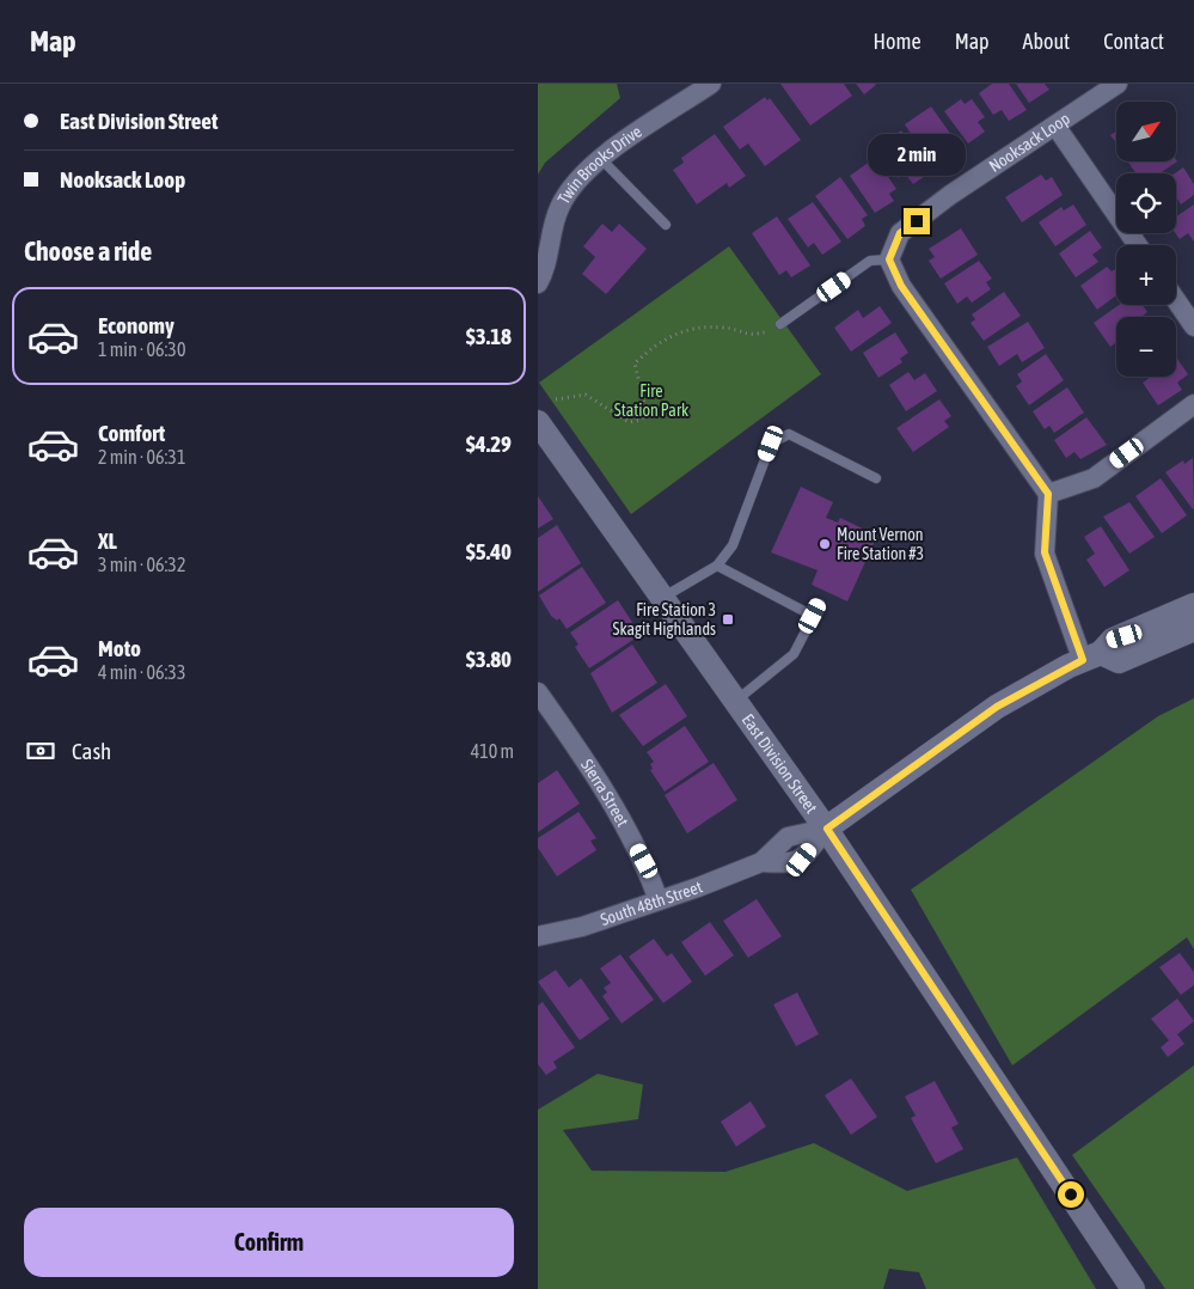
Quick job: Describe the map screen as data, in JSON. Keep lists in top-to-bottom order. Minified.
{"streets":{"street":["Nooksack Loop","Twin Brooks Drive","East Division Street","Sierra Street","South 48th Street"]},"crossings":[["East Division Street","South 48th Street"],["Sierra Street","South 48th Street"]],"parks":["Fire Station Park"],"places":{"other":["Mount Vernon Fire Station #3"],"transit":["Fire Station 3 Skagit Highlands"]},"north":"top right","page":{"header":"Map","nav":["Home","Map","About","Contact"],"banner":["East Division Street","Nooksack Loop"],"map_buttons":["+","−"],"bubble":"2 min","heading":"Choose a ride","list":[{"name":"Economy","note":"1 min · 06:30","value":"$3.18"},{"name":"Comfort","note":"2 min · 06:31","value":"$4.29"},{"name":"XL","note":"3 min · 06:32","value":"$5.40"},{"name":"Moto","note":"4 min · 06:33","value":"$3.80"}],"pay":["Cash","410 m"],"buttons":"Confirm"}}
